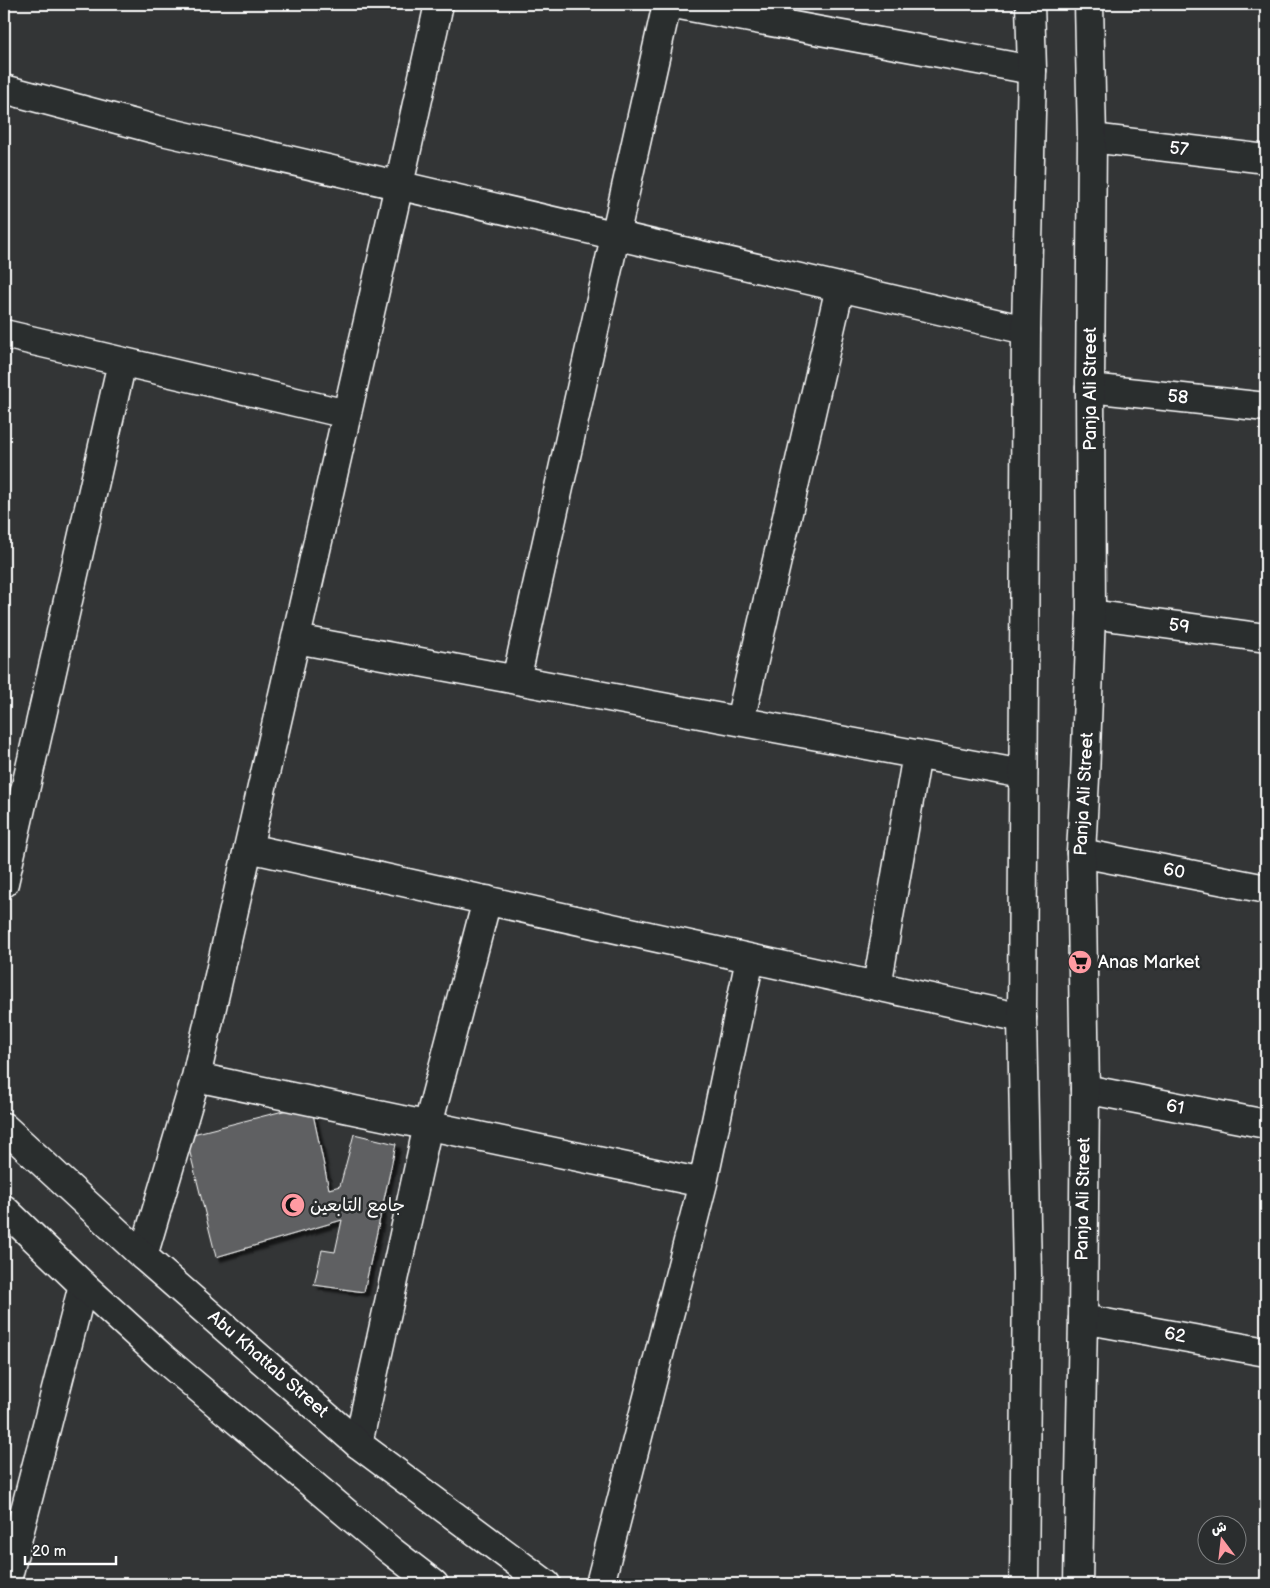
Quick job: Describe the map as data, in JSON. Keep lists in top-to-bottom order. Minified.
{"streets":{"street":["57","Panja Ali Street","58","59","60","61","62","Abu Khattab Street"]},"crossings":[["57","Panja Ali Street"],["Panja Ali Street","58"],["Panja Ali Street","59"],["Panja Ali Street","60"],["Panja Ali Street","61"],["Panja Ali Street","62"]],"places":{"supermarket":["Anas Market"],"mosque":["جامع التابعين"]},"scale_bar":"20 m","north":"top"}
